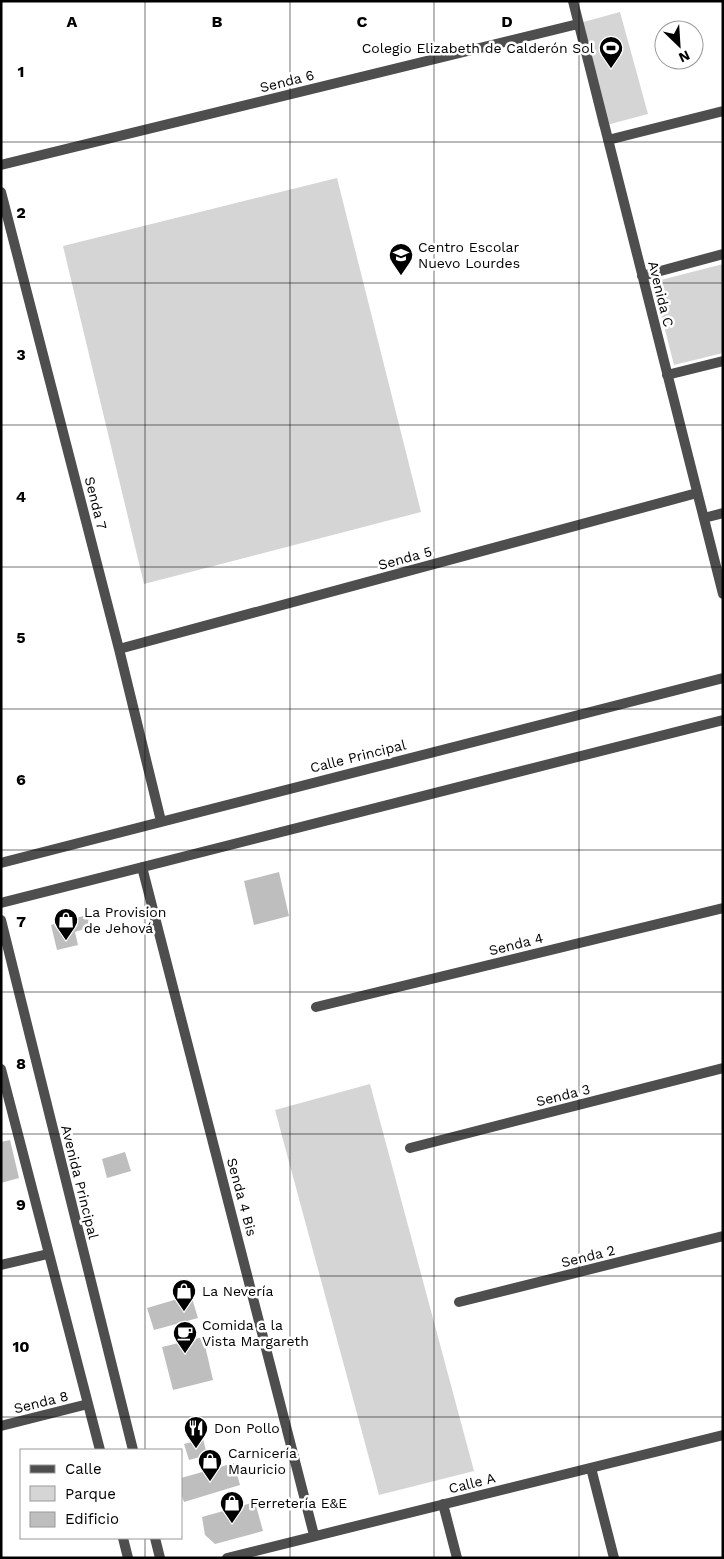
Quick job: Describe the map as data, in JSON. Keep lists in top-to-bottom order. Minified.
{"streets":{"street":["Senda 6","Avenida C","Senda 7","Senda 5","Calle Principal","Senda 4","Senda 3","Avenida Principal","Senda 4 Bis","Senda 2","Senda 8","Calle A"]},"crossings":[["Senda 6","Avenida C"],["Avenida C","Senda 5"],["Senda 7","Senda 5"],["Senda 7","Calle Principal"],["Senda 4 Bis","Calle A"]],"places":{"sports":["Colegio Elizabeth de Calderón Sol"],"school or university":["Centro Escolar Nuevo Lourdes"],"shop":["La Provision de Jehová","La Nevería","Carnicería Mauricio","Ferretería E&E"],"cafe":["Comida a la Vista Margareth"],"restaurant":["Don Pollo"]},"legend":["Calle","Parque","Edificio"],"north":"bottom right","grid":{"columns":["A","B","C","D"],"rows":["1","2","3","4","5","6","7","8","9","10"]}}
